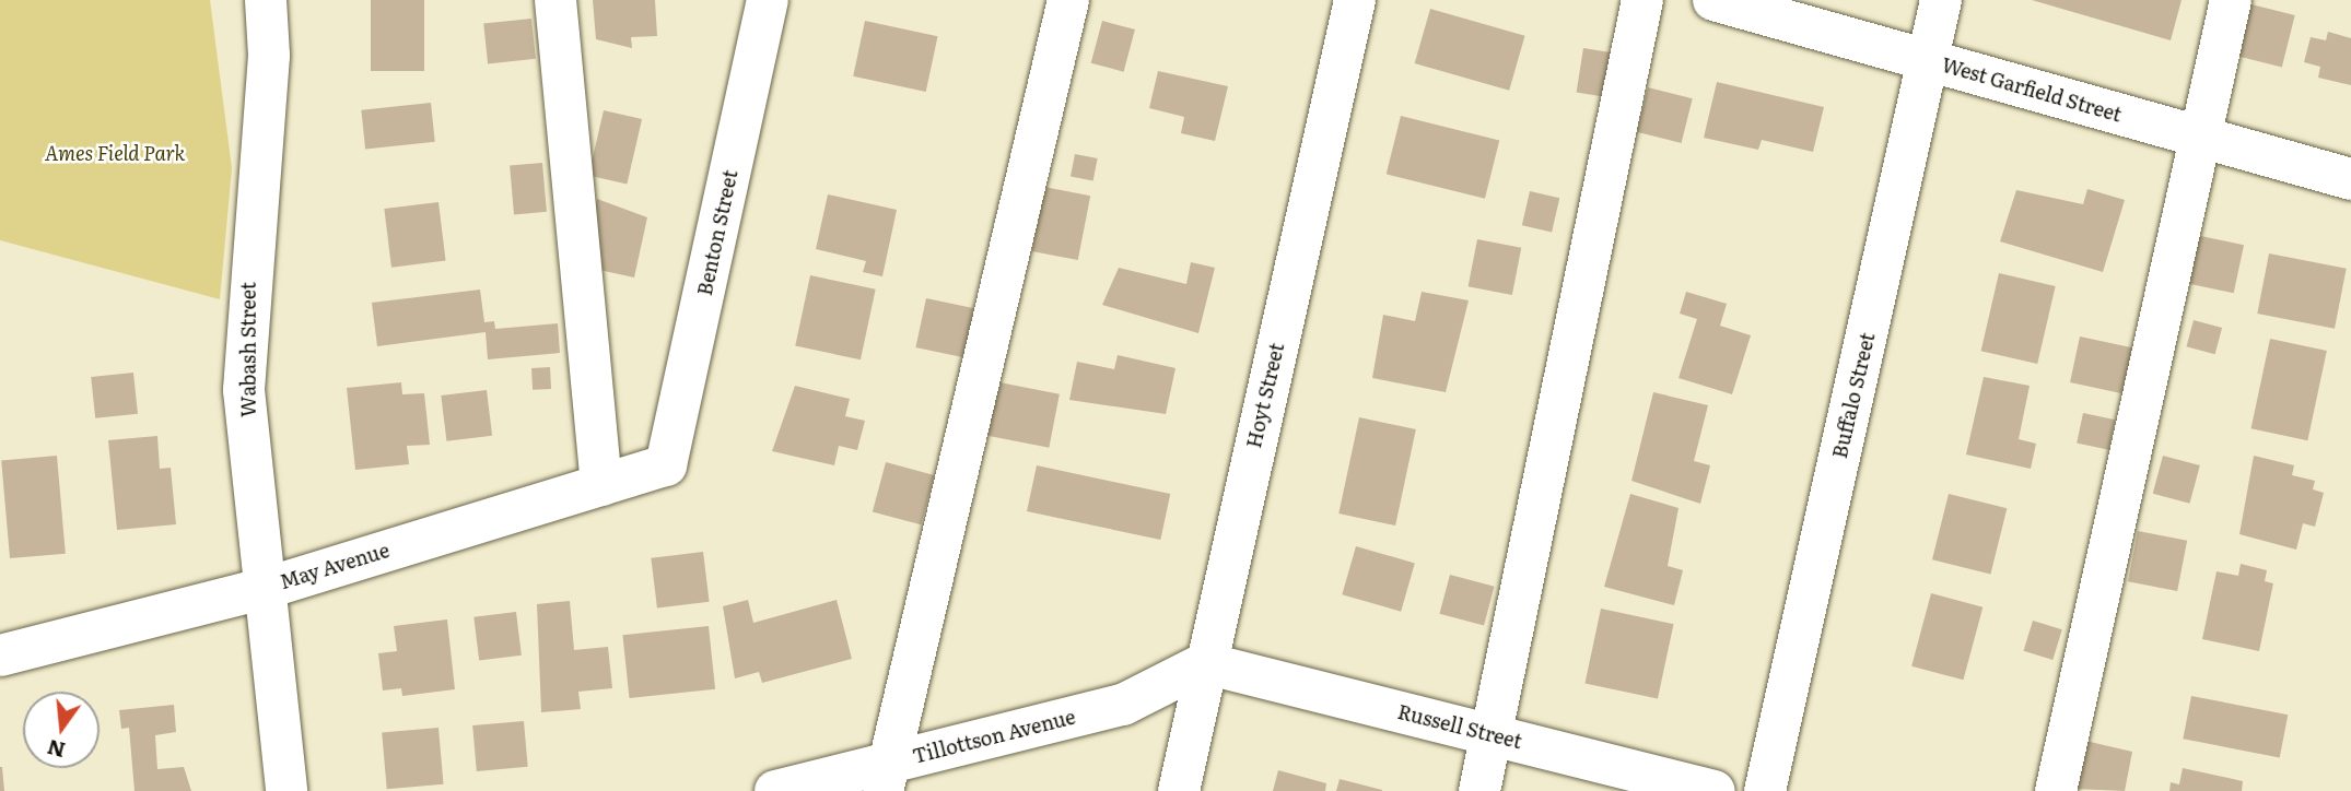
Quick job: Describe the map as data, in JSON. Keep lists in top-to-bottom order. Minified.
{"streets":{"street":["West Garfield Street","Benton Street","Wabash Street","Hoyt Street","Buffalo Street","May Avenue","Russell Street","Tillottson Avenue"]},"crossings":[["West Garfield Street","Buffalo Street"],["Benton Street","May Avenue"],["Wabash Street","May Avenue"],["Hoyt Street","Russell Street"],["Hoyt Street","Tillottson Avenue"],["Russell Street","Tillottson Avenue"]],"parks":["Ames Field Park"],"north":"bottom"}
